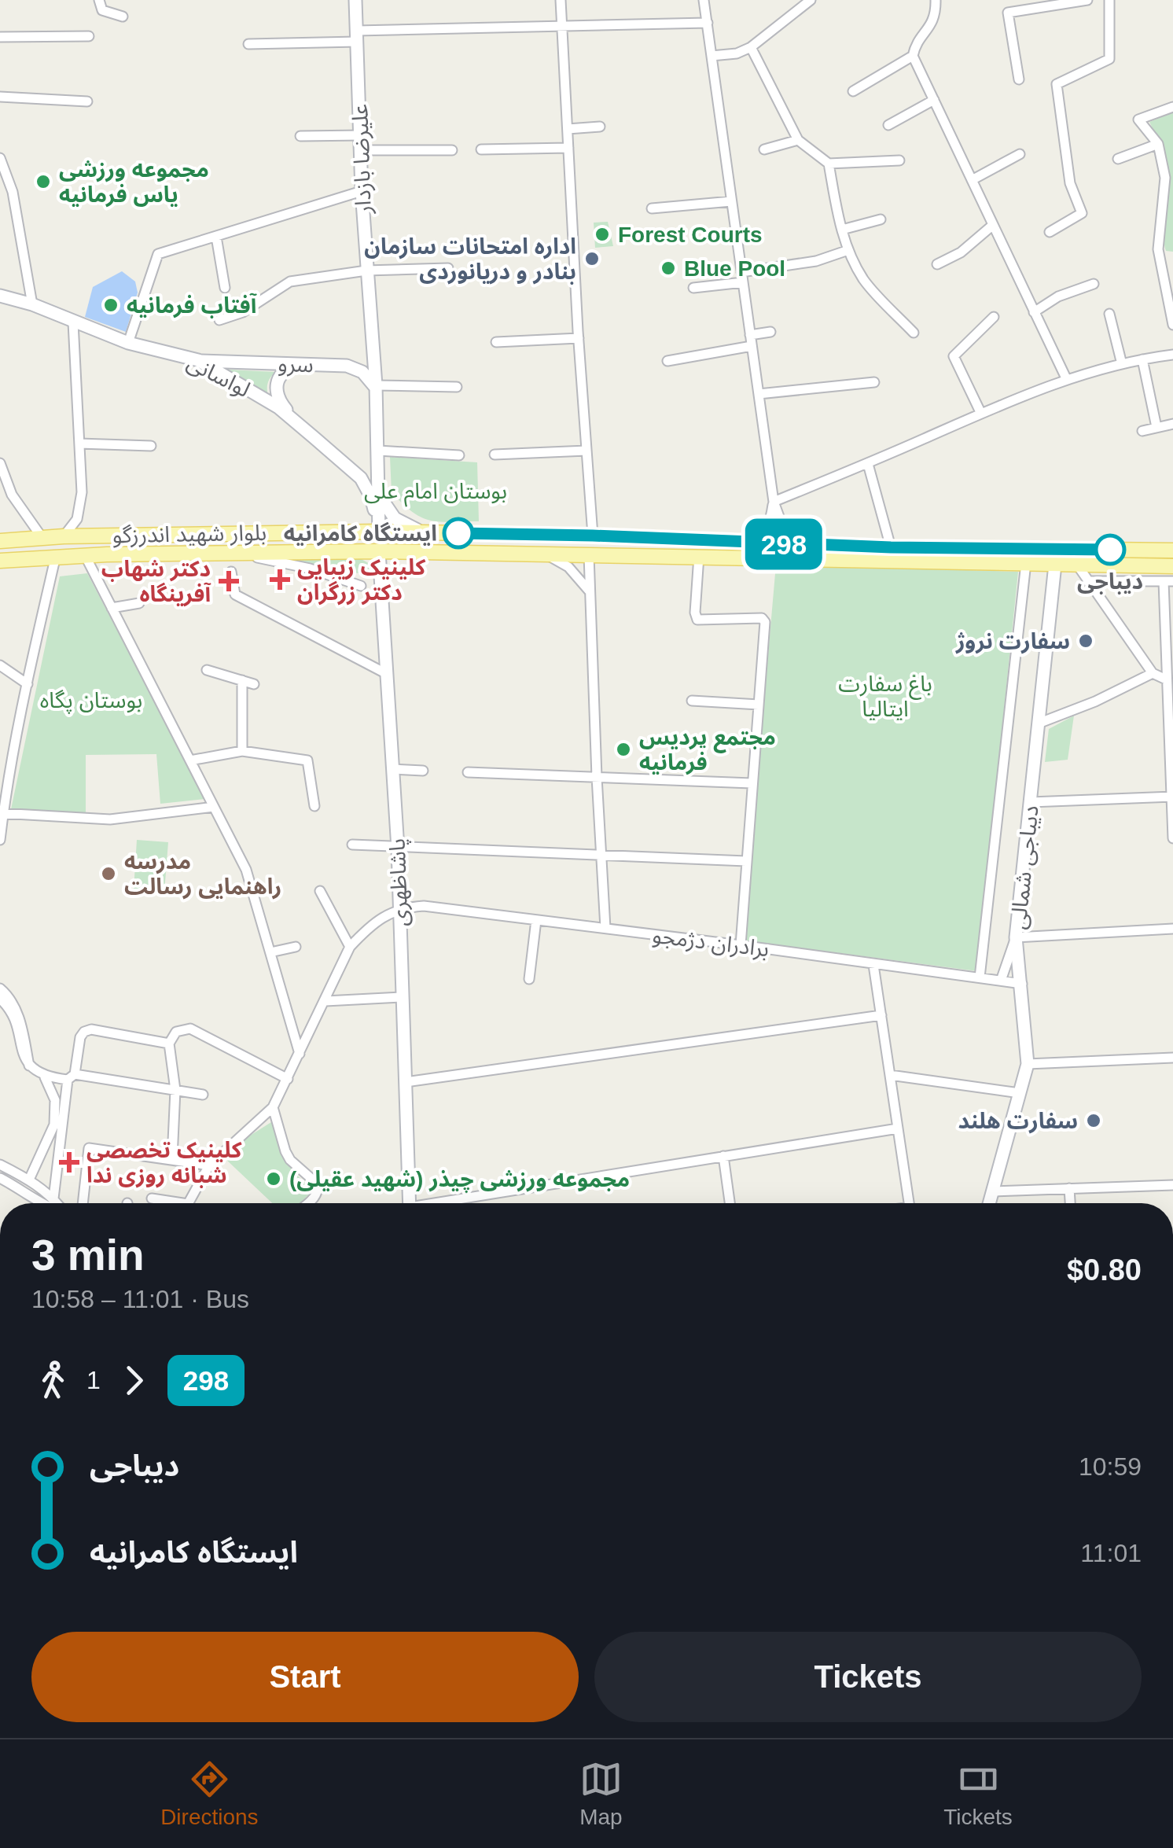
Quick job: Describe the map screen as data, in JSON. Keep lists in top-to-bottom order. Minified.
{"streets":{"main road":["علیرضا بازدار","سرو","لواسانی","بلوار شهید اندرزگو","دیباجی شمالی","پاشاظهری"],"street":["برادران دژمجو"]},"crossings":[["علیرضا بازدار","سرو"],["علیرضا بازدار","لواسانی"],["علیرضا بازدار","بلوار شهید اندرزگو"],["سرو","لواسانی"],["لواسانی","بلوار شهید اندرزگو"],["بلوار شهید اندرزگو","دیباجی شمالی"],["بلوار شهید اندرزگو","پاشاظهری"],["دیباجی شمالی","برادران دژمجو"],["پاشاظهری","برادران دژمجو"]],"parks":["بوستان امام علی","باغ سفارت ایتالیا","بوستان پگاه"],"places":{"other":["مجموعه ورزشی یاس فرمانیه","Forest Courts","اداره امتحانات سازمان بنادر و دریانوردی","Blue Pool","آفتاب فرمانیه","ایستگاه کامرانیه","دیباجی","سفارت نروژ","مجتمع پردیس فرمانیه","مدرسه راهنمایی رسالت","سفارت هلند","مجموعه ورزشی چیذر (شهید عقیلی)"],"health":["کلینیک زیبایی دکتر زرگران","دکتر شهاب آفرینگاه","کلینیک تخصصی شبانه روزی ندا"]},"lines":["bus line 298"],"page":{"on_map":"298","heading":["3 min","10:58 – 11:01 · Bus","$0.80"],"legs":["1","298"],"list":[{"name":"دیباجی","value":"10:59"},{"name":"ایستگاه کامرانیه","value":"11:01"}],"buttons":["Start","Tickets"],"tabs":["Directions","Map","Tickets"]}}
